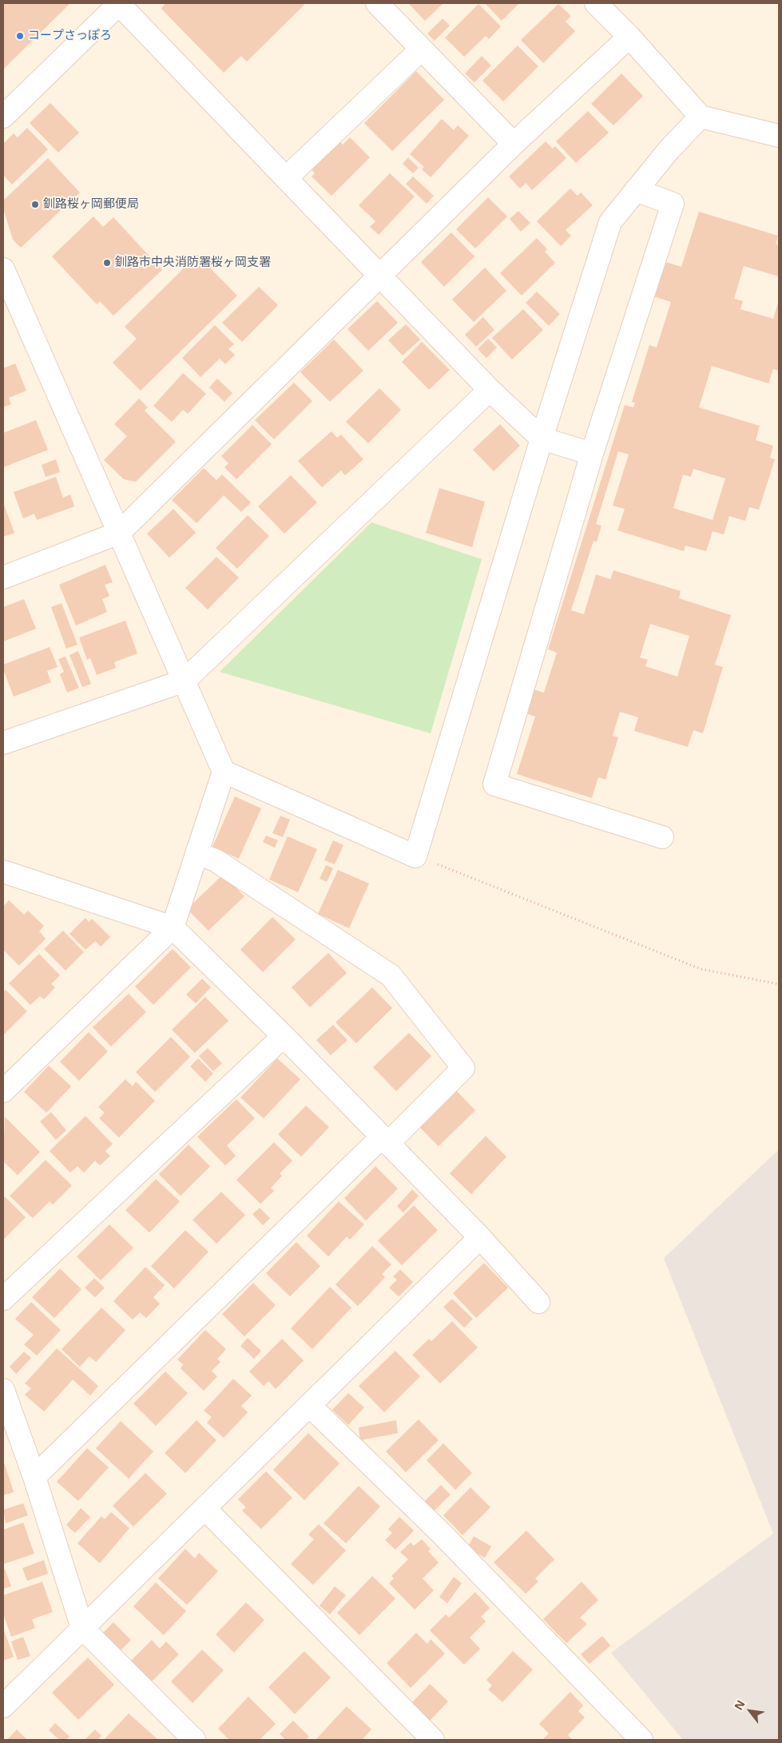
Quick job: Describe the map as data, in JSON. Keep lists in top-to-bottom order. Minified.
{"places":["コープさっぽろ","釧路桜ヶ岡郵便局","釧路市中央消防署桜ヶ岡支署"],"north":"top left"}
